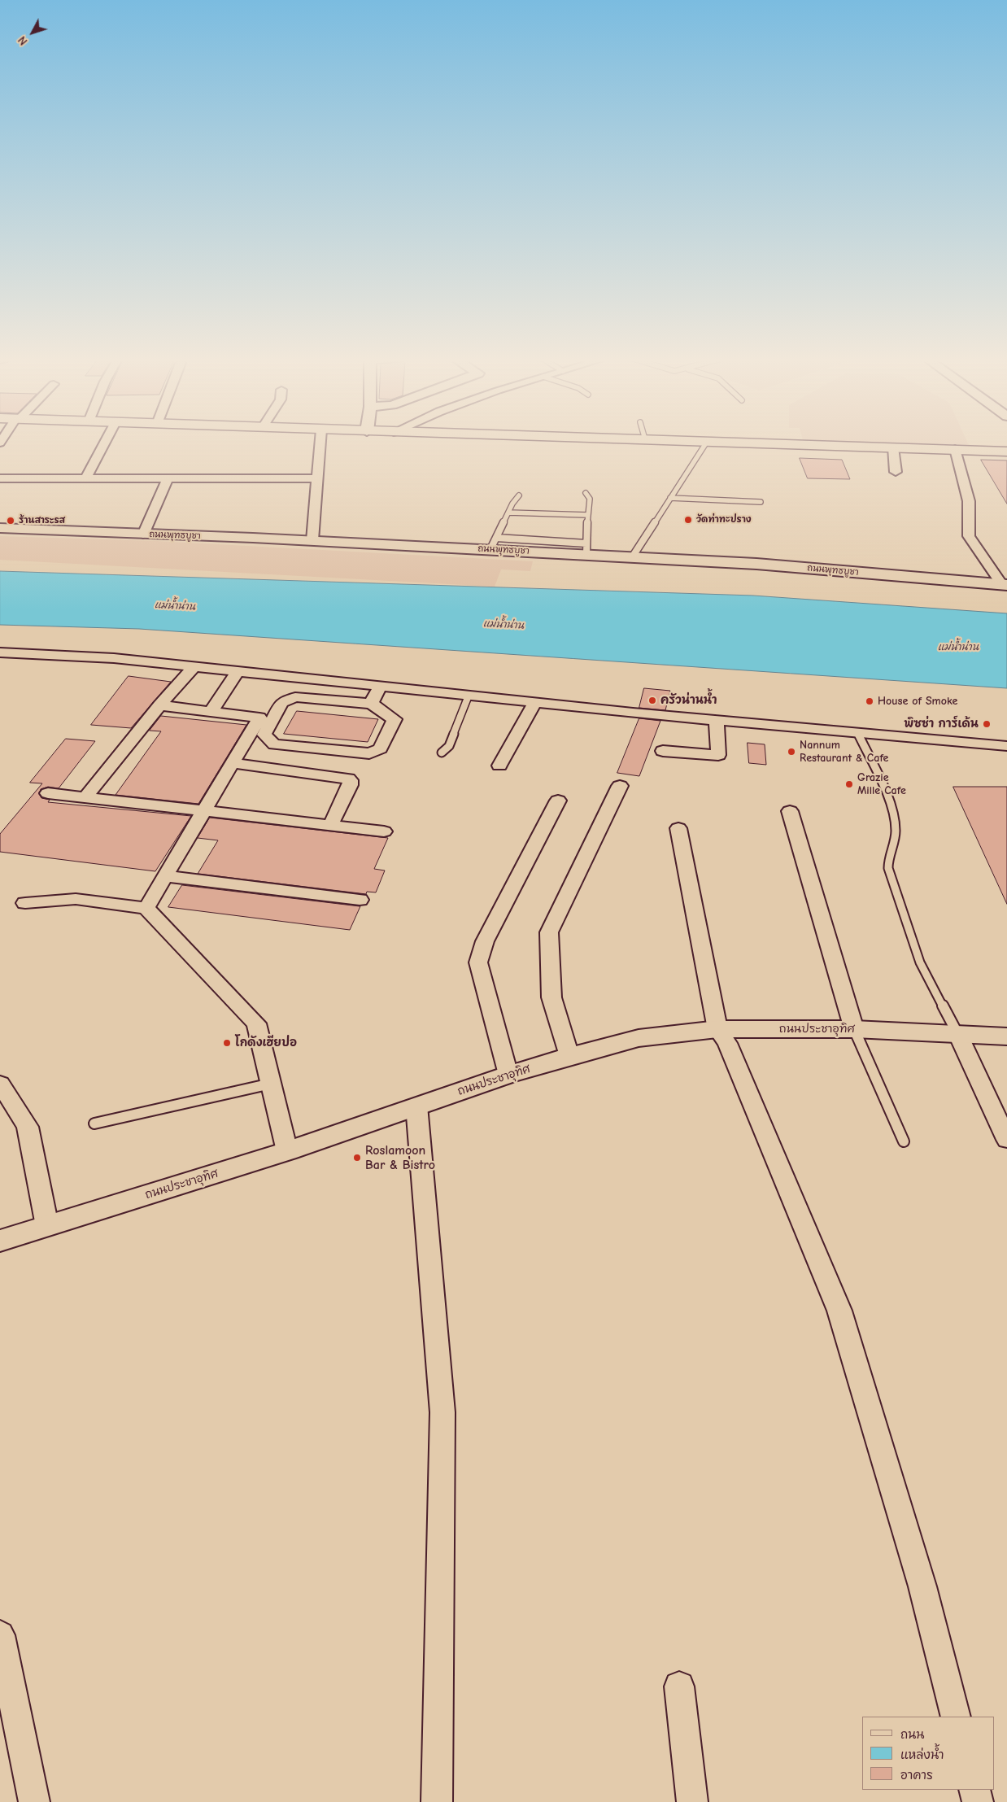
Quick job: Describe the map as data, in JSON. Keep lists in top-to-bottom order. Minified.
{"streets":{"street":["ถนนพุทธบูชา","ถนนประชาอุทิศ"]},"water":["แม่น้ำน่าน"],"places":["วัดท่าทะปราง","ร้านสาระรส","ครัวน่านน้ำ","House of Smoke","พิซซ่า การ์เด้น","Nannum Restaurant & Cafe","Grazie Mille Cafe","โกดังเฮียปอ","Roslamoon Bar & Bistro"],"legend":["ถนน","แหล่งน้ำ","อาคาร"],"north":"bottom left"}
